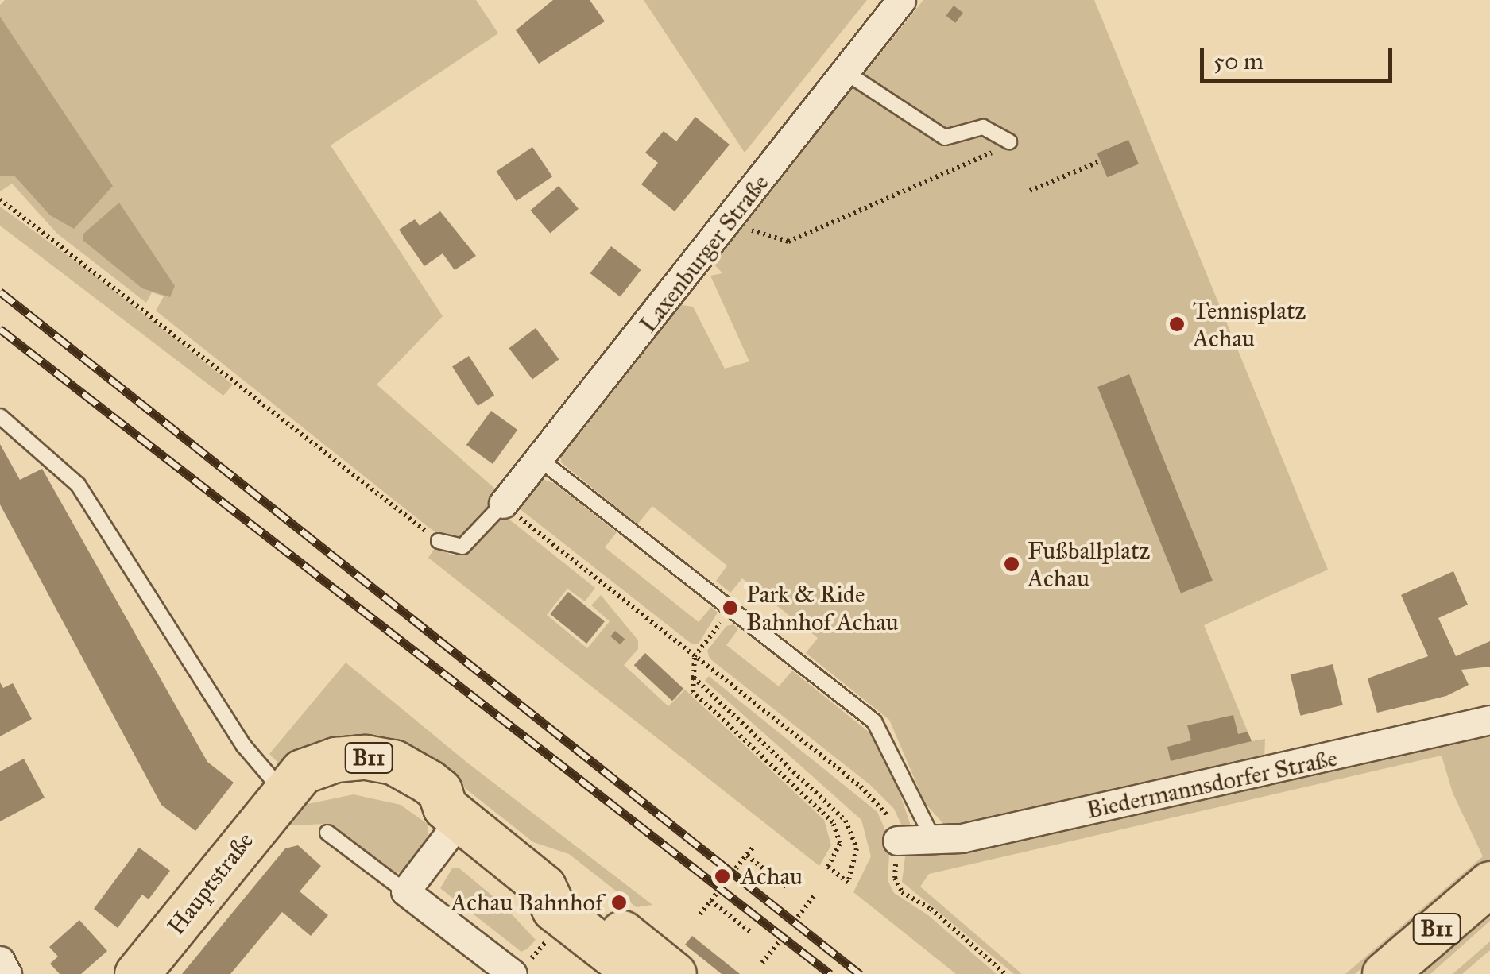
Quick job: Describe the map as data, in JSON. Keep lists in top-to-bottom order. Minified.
{"streets":{"main road":["B11","Hauptstraße"],"street":["Laxenburger Straße","Biedermannsdorfer Straße"]},"crossings":[["B11","Hauptstraße"]],"places":["Tennisplatz Achau","Fußballplatz Achau","Park & Ride Bahnhof Achau","Achau","Achau Bahnhof"],"scale_bar":"50 m"}
